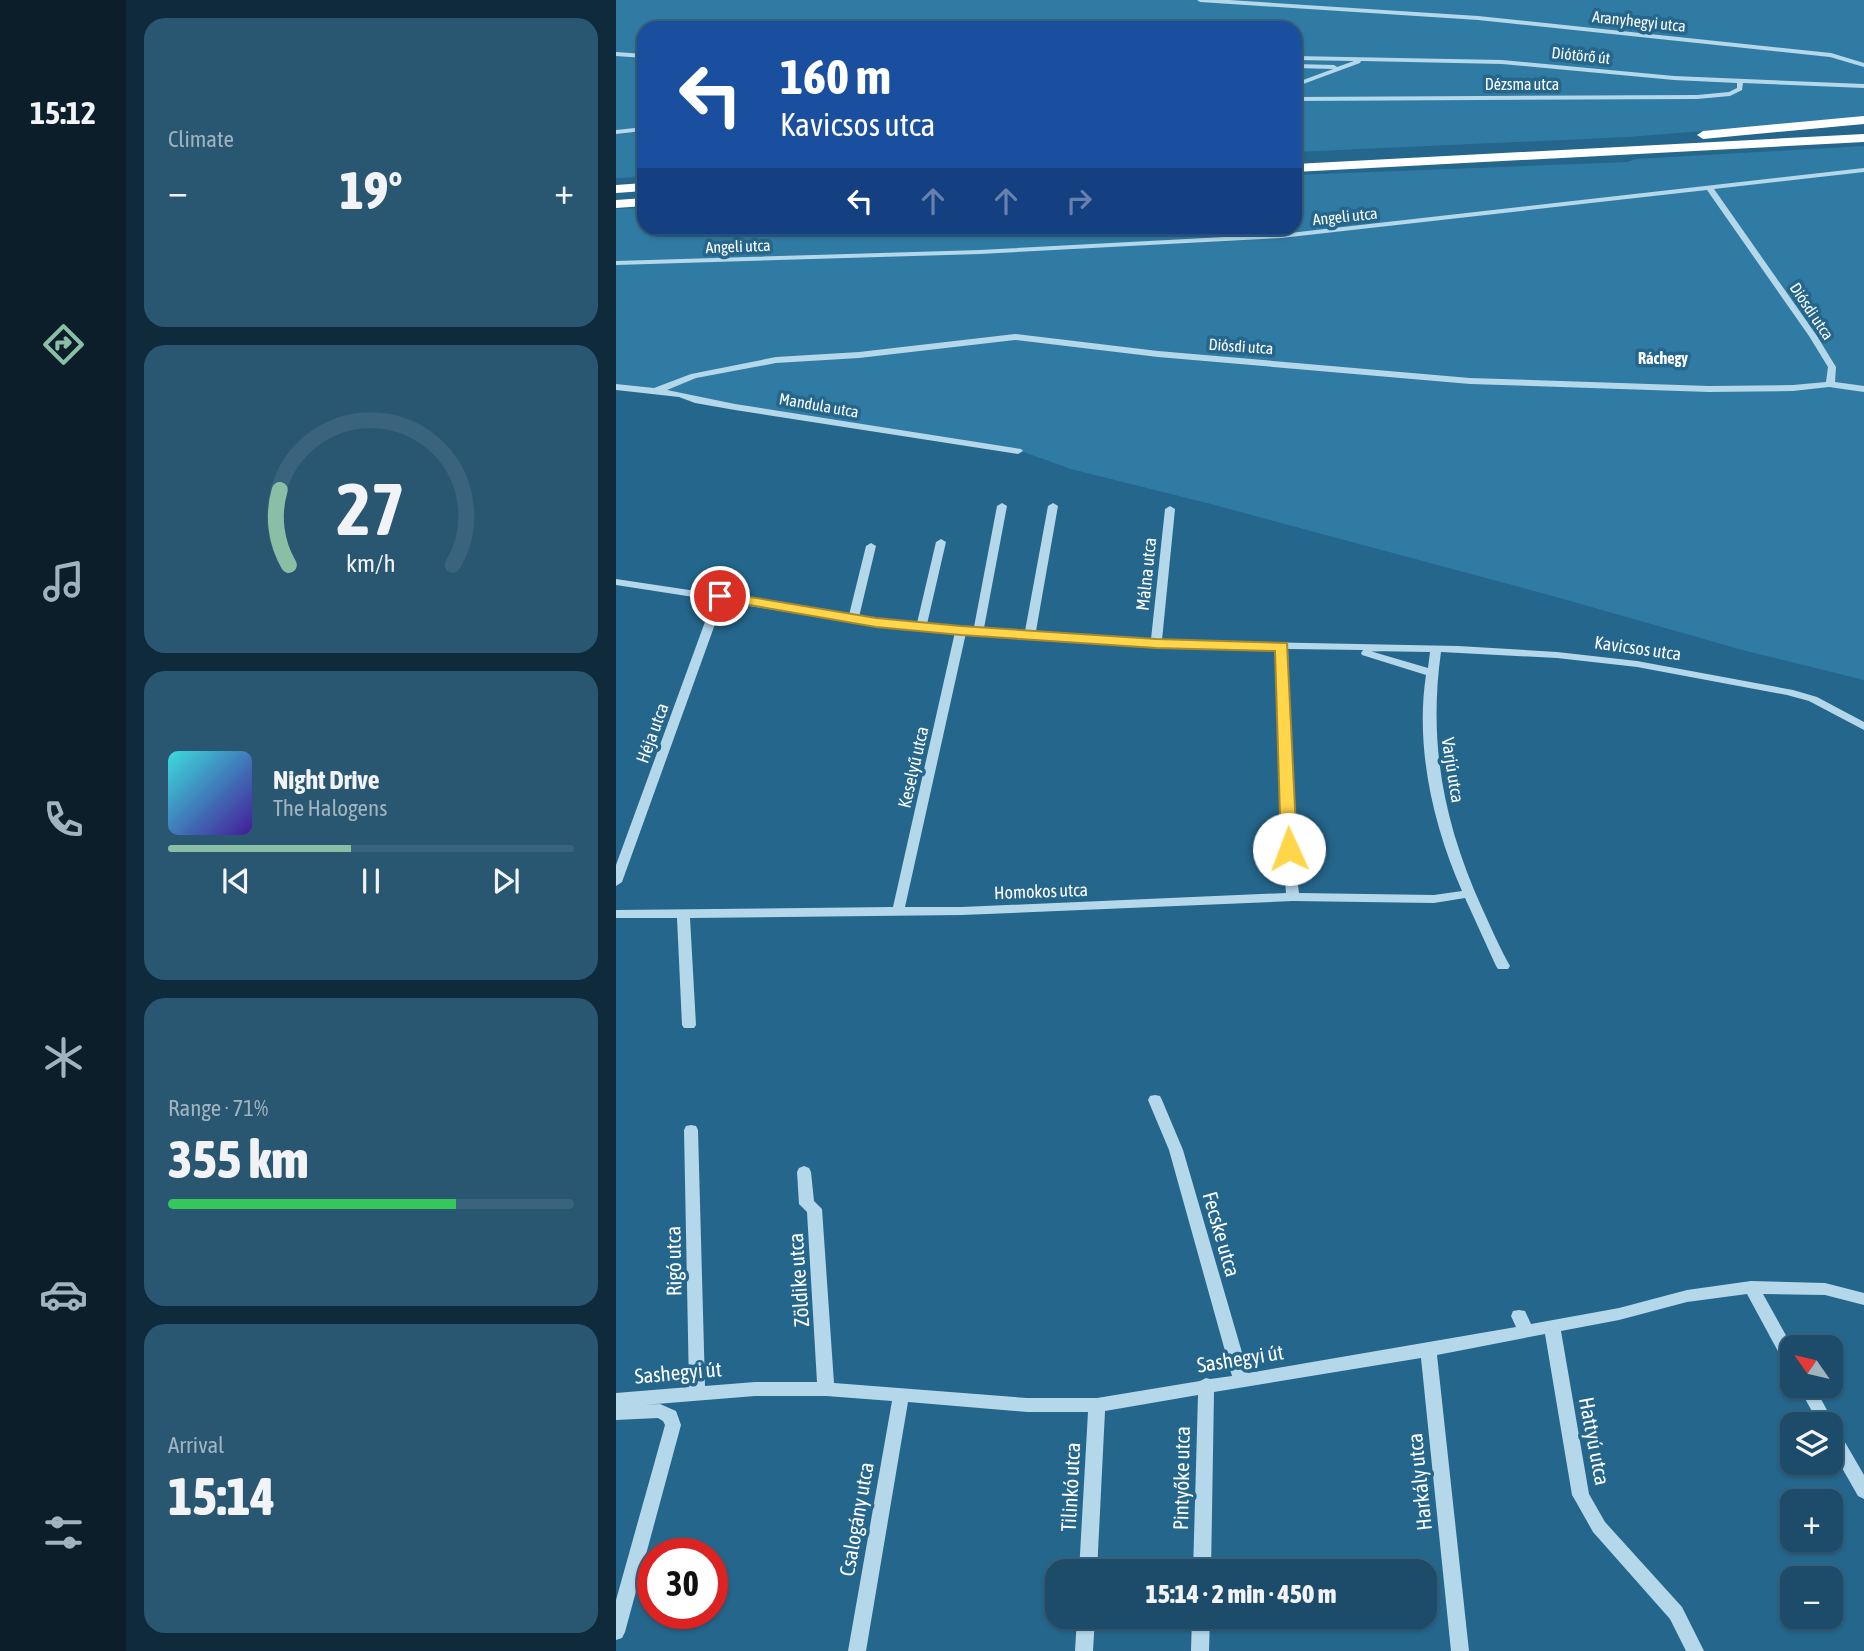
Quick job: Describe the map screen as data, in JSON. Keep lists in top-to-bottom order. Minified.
{"streets":{"street":["Aranyhegyi utca","Diótörő út","Dézsma utca","Angeli utca","Diósdi utca","Mandula utca","Málna utca","Kavicsos utca","Héja utca","Keselyű utca","Varjú utca","Homokos utca","Fecske utca","Rigó utca","Zöldike utca","Sashegyi út","Hattyú utca","Pintyőke utca","Harkály utca","Tilinkó utca","Csalogány utca"]},"crossings":[["Diótörő út","Dézsma utca"],["Angeli utca","Diósdi utca"],["Diósdi utca","Mandula utca"],["Málna utca","Kavicsos utca"],["Kavicsos utca","Héja utca"],["Kavicsos utca","Keselyű utca"],["Kavicsos utca","Varjú utca"],["Keselyű utca","Homokos utca"],["Varjú utca","Homokos utca"],["Fecske utca","Sashegyi út"],["Rigó utca","Sashegyi út"],["Zöldike utca","Sashegyi út"],["Sashegyi út","Hattyú utca"],["Sashegyi út","Pintyőke utca"],["Sashegyi út","Harkály utca"],["Sashegyi út","Tilinkó utca"],["Sashegyi út","Csalogány utca"]],"districts":["Ráchegy"],"north":"top left","page":{"tabs":"15:12","tile":["Climate",["Range · 71%","355 km"],["Arrival","15:14"]],"turn":["160 m","Kavicsos utca"],"heat":["−","19°","+"],"song":["Night Drive","The Halogens"],"map_buttons":["+","−"],"limit":"30","trip":"15:14 · 2 min · 450 m","gauge":["27","km/h"]}}
